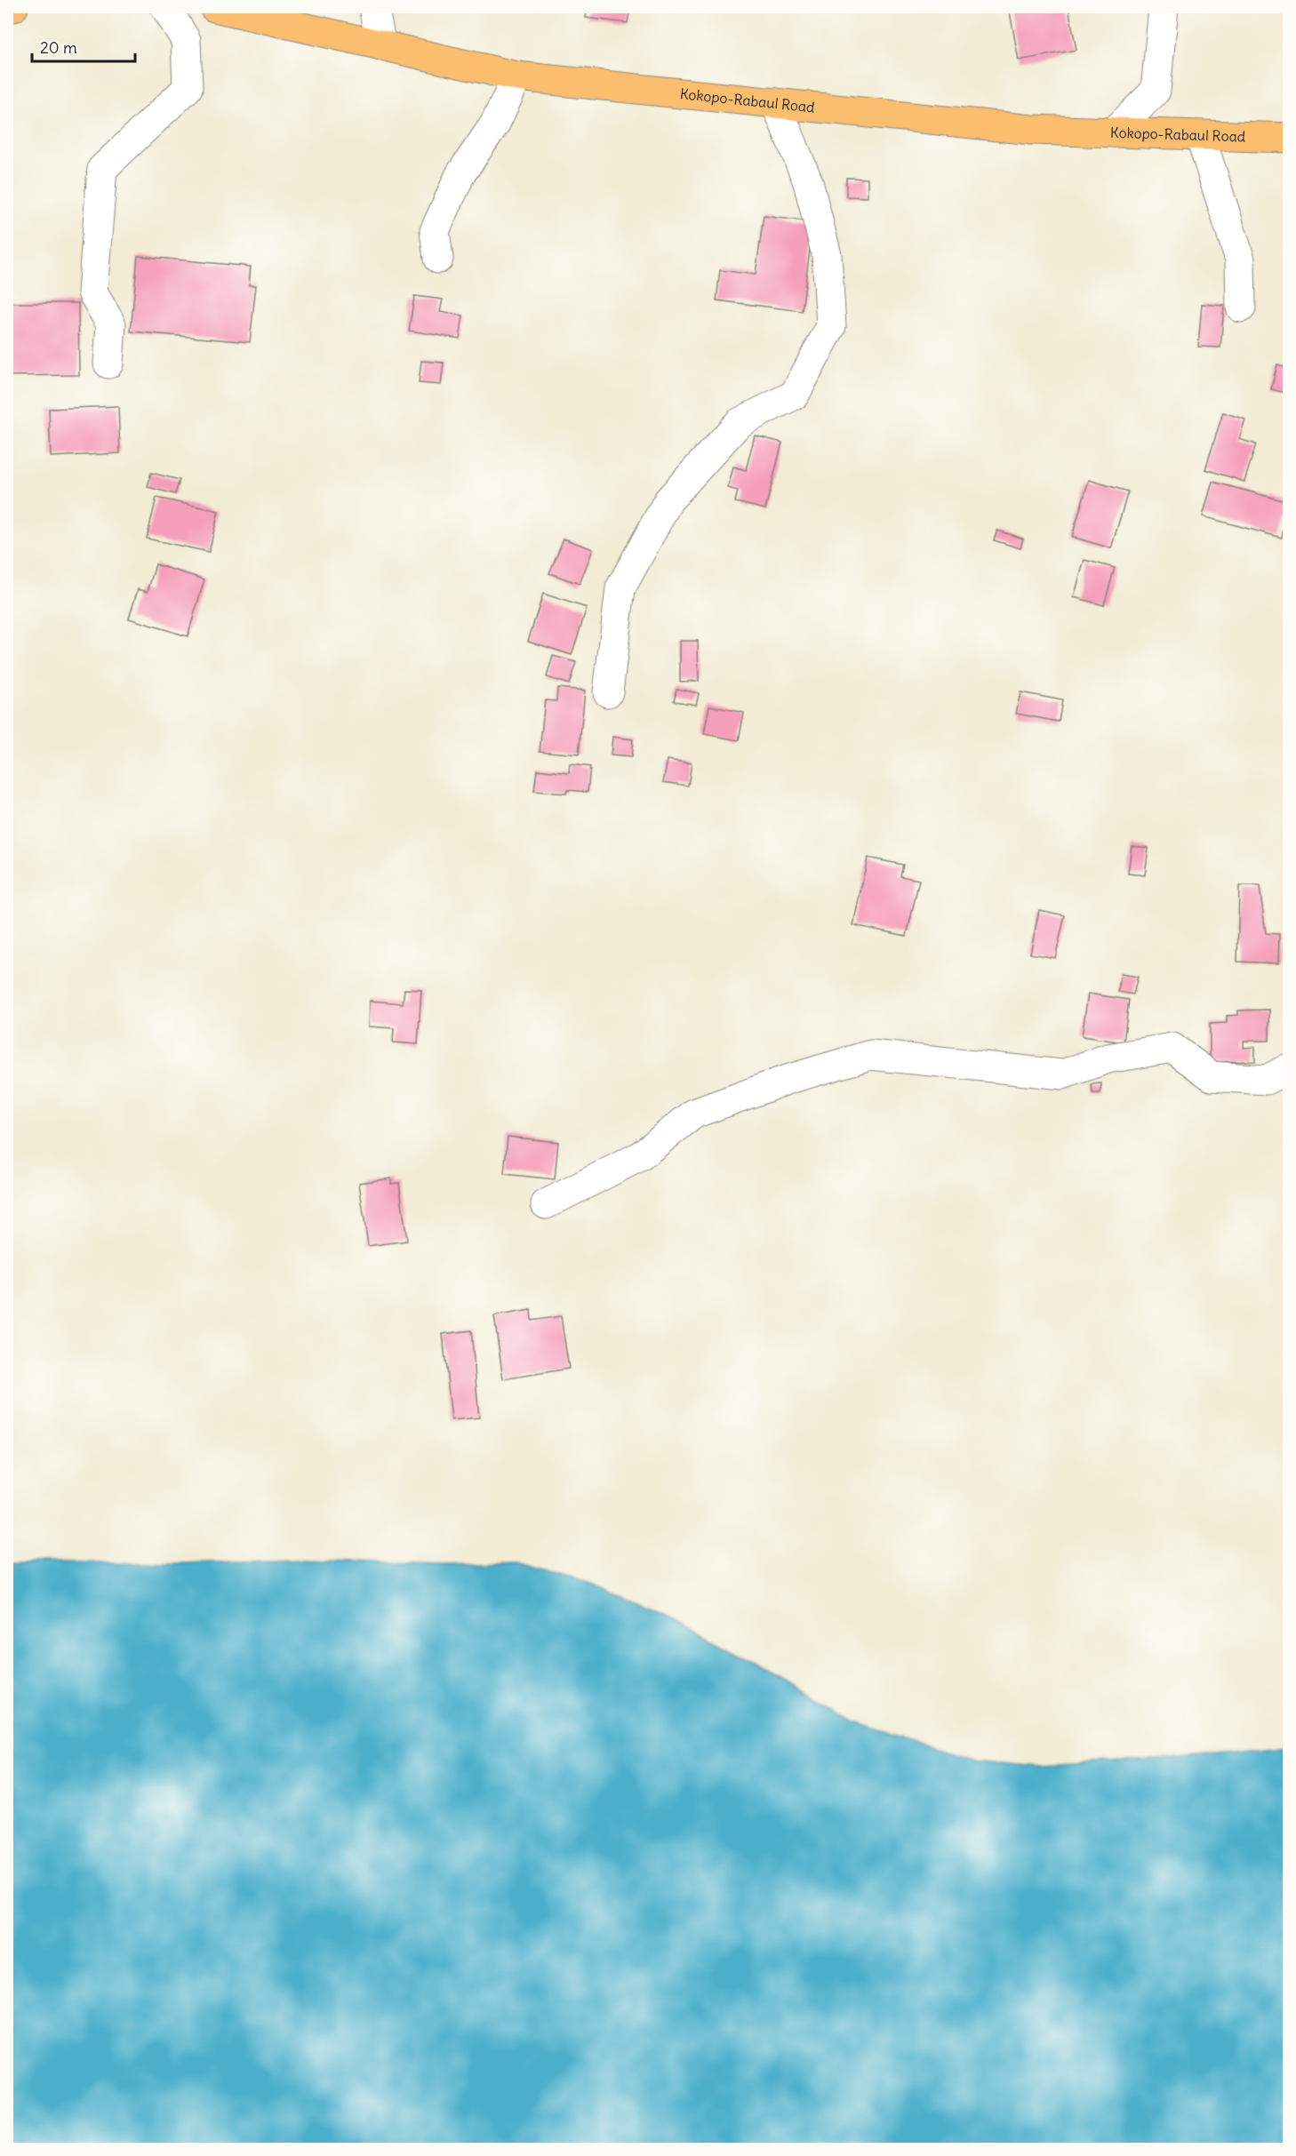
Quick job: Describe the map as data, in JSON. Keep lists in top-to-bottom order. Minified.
{"streets":{"main road":["Kokopo-Rabaul Road"]},"scale_bar":"20 m"}
